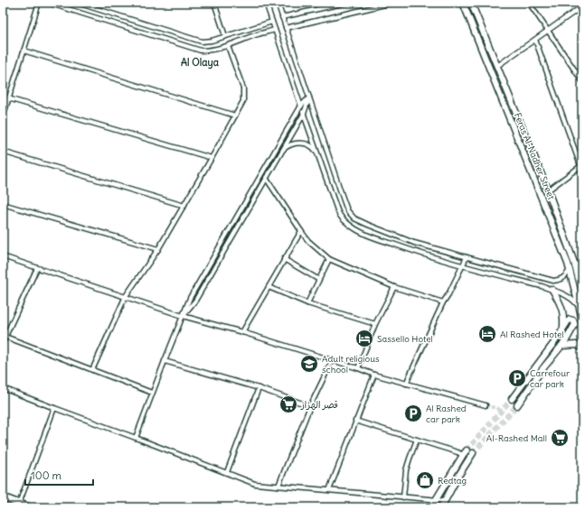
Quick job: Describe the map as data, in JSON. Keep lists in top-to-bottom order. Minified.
{"streets":{"street":["Feras Al-Nadher Street"]},"districts":["Al Olaya"],"places":{"hotel":["Al Rashed Hotel","Sassello Hotel"],"school or university":["Adult religious school"],"parking":["Carrefour car park","Al Rashed car park"],"supermarket":["قصر الهزاز","Al-Rashed Mall"],"shop":["Redtag"]},"scale_bar":"100 m"}
